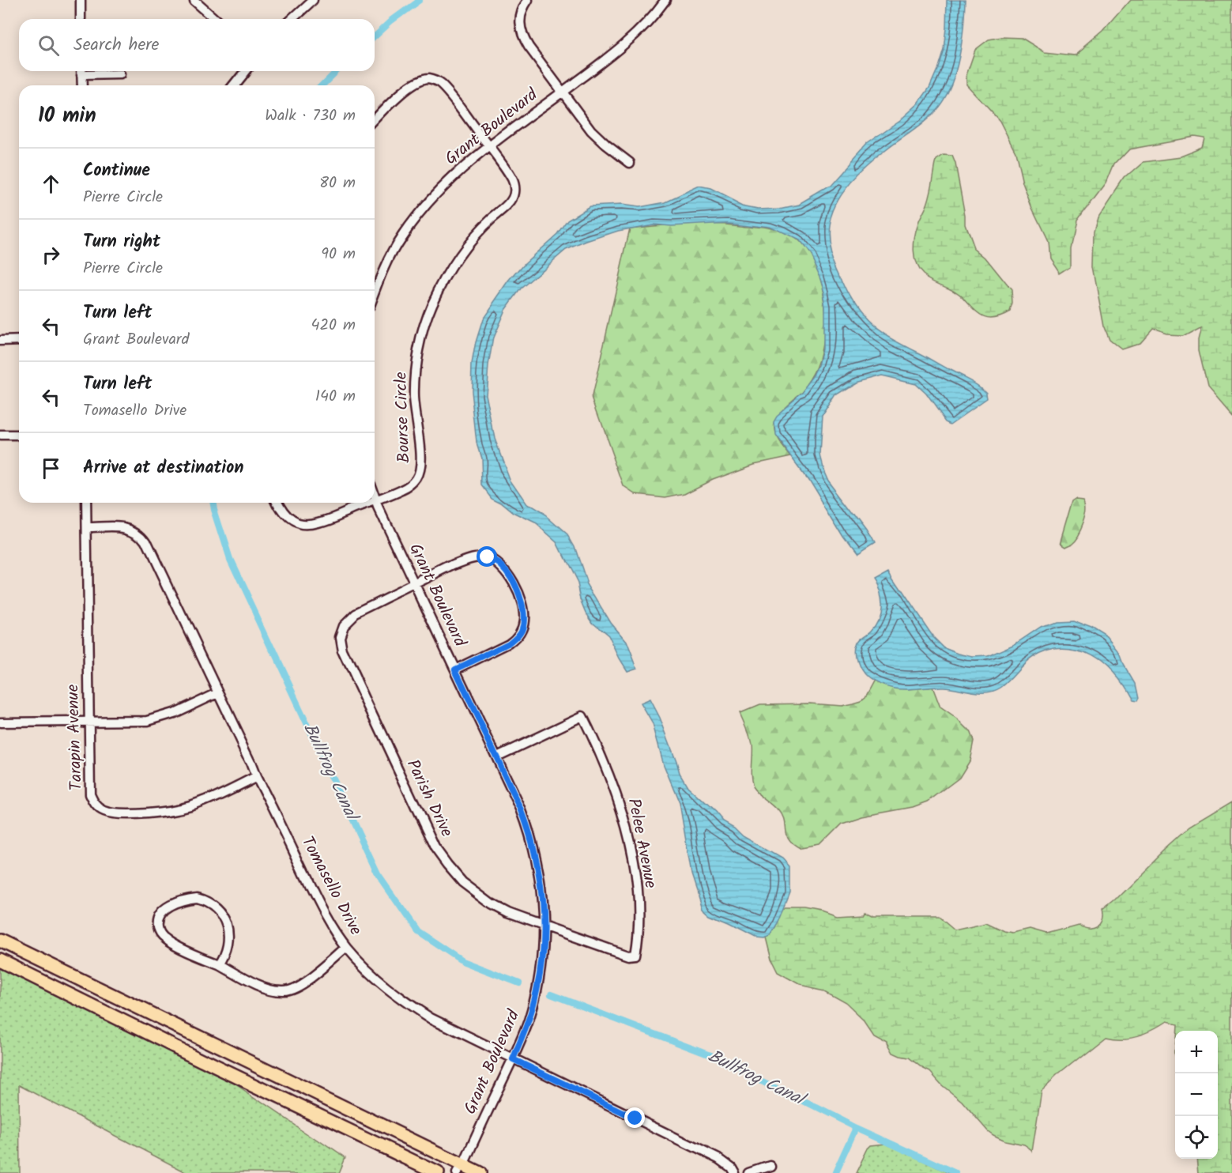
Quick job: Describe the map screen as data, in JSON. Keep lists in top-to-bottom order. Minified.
{"streets":{"street":["Grant Boulevard","Bourse Circle","Tarapin Avenue","Parish Drive","Pelee Avenue","Tomasello Drive"]},"crossings":[["Grant Boulevard","Bourse Circle"],["Grant Boulevard","Parish Drive"],["Grant Boulevard","Pelee Avenue"],["Grant Boulevard","Tomasello Drive"],["Tarapin Avenue","Tomasello Drive"],["Parish Drive","Pelee Avenue"]],"water":["Bullfrog Canal"],"page":{"search":"Search here","heading":["10 min","Walk · 730 m"],"list":[["Continue","Pierre Circle","80 m"],["Turn right","Pierre Circle","90 m"],["Turn left","Grant Boulevard","420 m"],["Turn left","Tomasello Drive","140 m"],"Arrive at destination"],"map_buttons":["+","−"]}}
